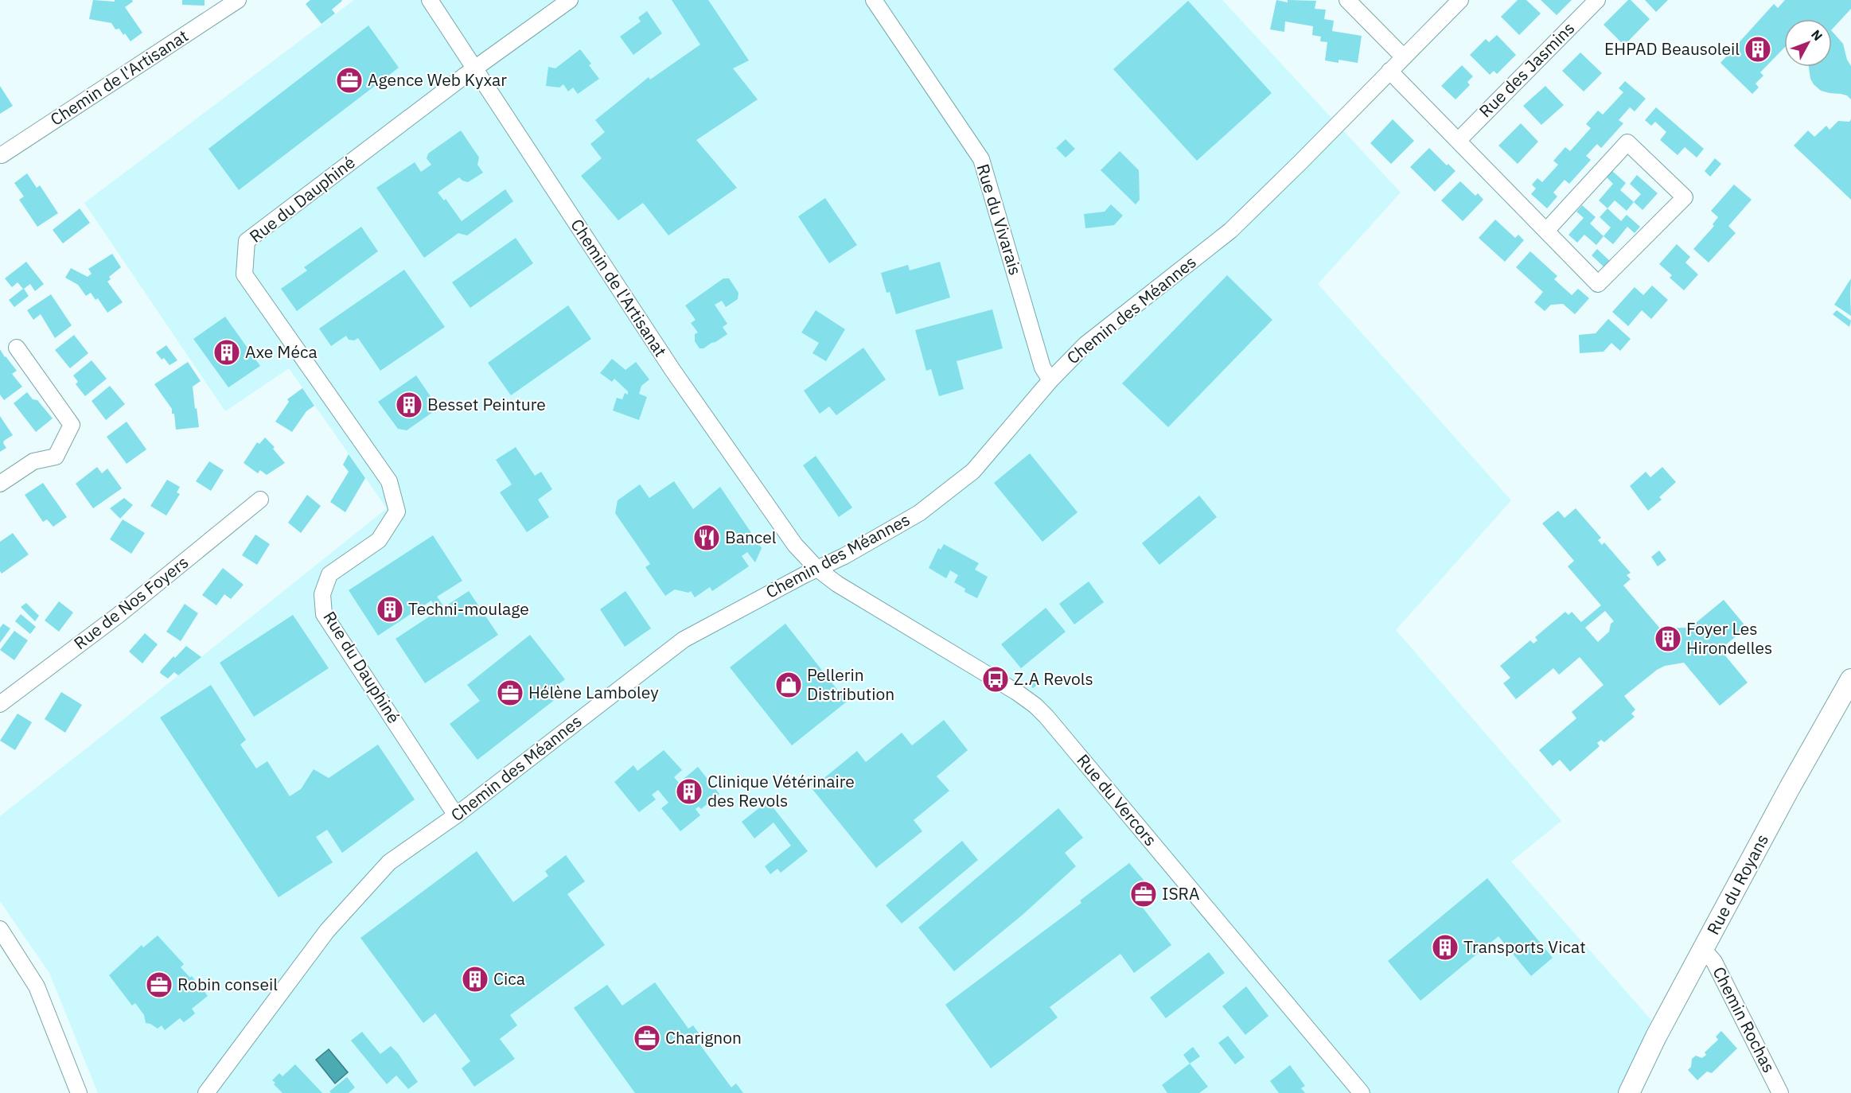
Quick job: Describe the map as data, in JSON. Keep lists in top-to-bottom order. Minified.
{"streets":{"street":["Rue des Jasmins","Chemin de l'Artisanat","Rue du Dauphiné","Rue du Vivarais","Chemin des Méannes","Rue de Nos Foyers","Rue du Vercors","Rue du Royans","Chemin Rochas"]},"crossings":[["Chemin de l'Artisanat","Rue du Dauphiné"],["Chemin de l'Artisanat","Chemin des Méannes"],["Chemin de l'Artisanat","Rue du Vercors"],["Rue du Dauphiné","Chemin des Méannes"],["Rue du Vivarais","Chemin des Méannes"],["Chemin des Méannes","Rue du Vercors"],["Rue du Royans","Chemin Rochas"]],"places":{"building":["EHPAD Beausoleil","Axe Méca","Besset Peinture","Techni-moulage","Foyer Les Hirondelles","Clinique Vétérinaire des Revols","Transports Vicat","Cica"],"office":["Agence Web Kyxar","Hélène Lamboley","ISRA","Robin conseil","Charignon"],"restaurant":["Bancel"],"bus stop":["Z.A Revols"],"shop":["Pellerin Distribution"]},"north":"top right"}
